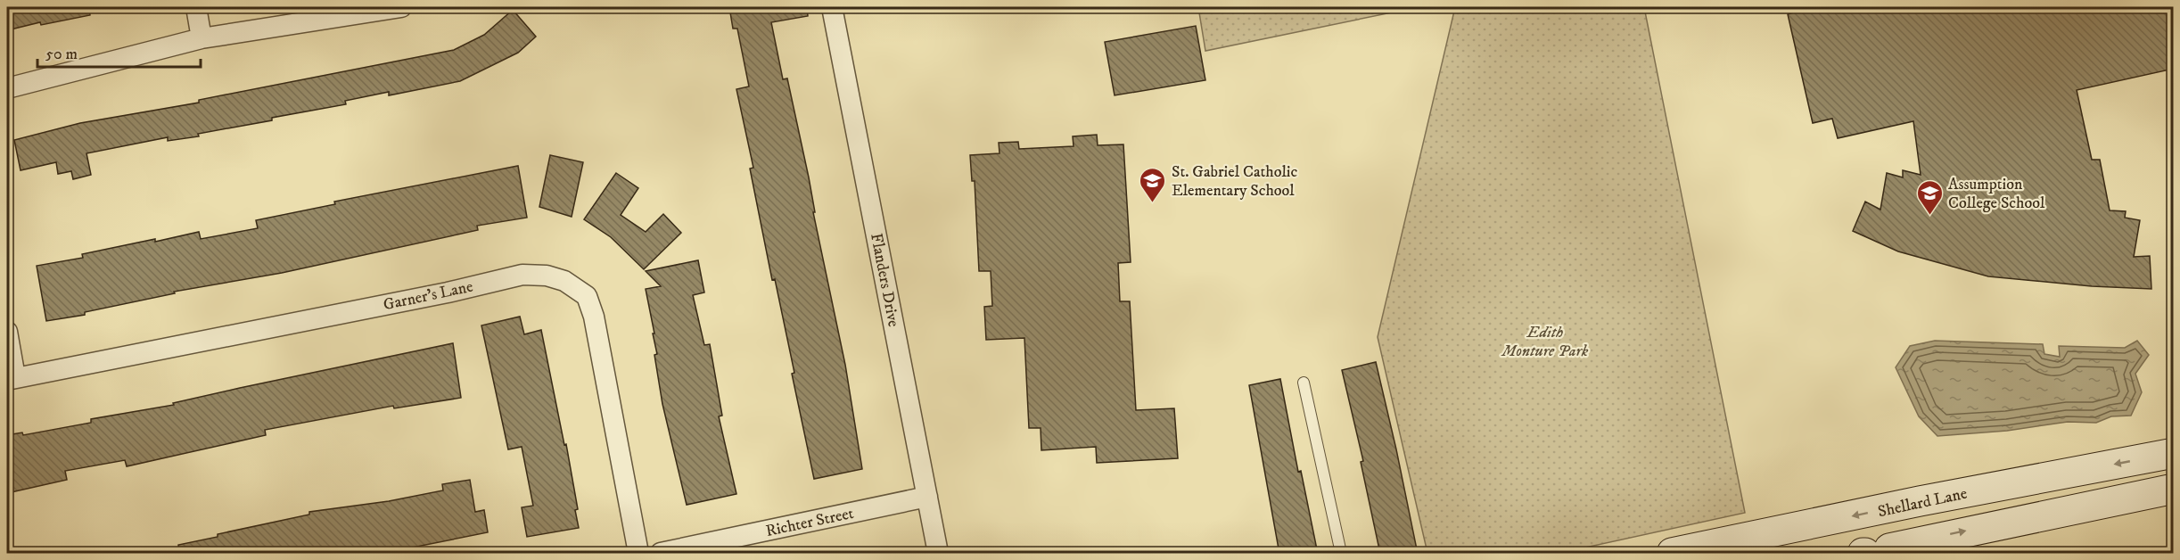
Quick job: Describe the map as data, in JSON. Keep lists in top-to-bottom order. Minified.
{"streets":{"main road":["Shellard Lane"],"street":["Flanders Drive","Garner's Lane","Richter Street"]},"crossings":[["Flanders Drive","Richter Street"]],"parks":["Edith Monture Park"],"places":{"school or university":["St. Gabriel Catholic Elementary School","Assumption College School"]},"scale_bar":"50 m"}
